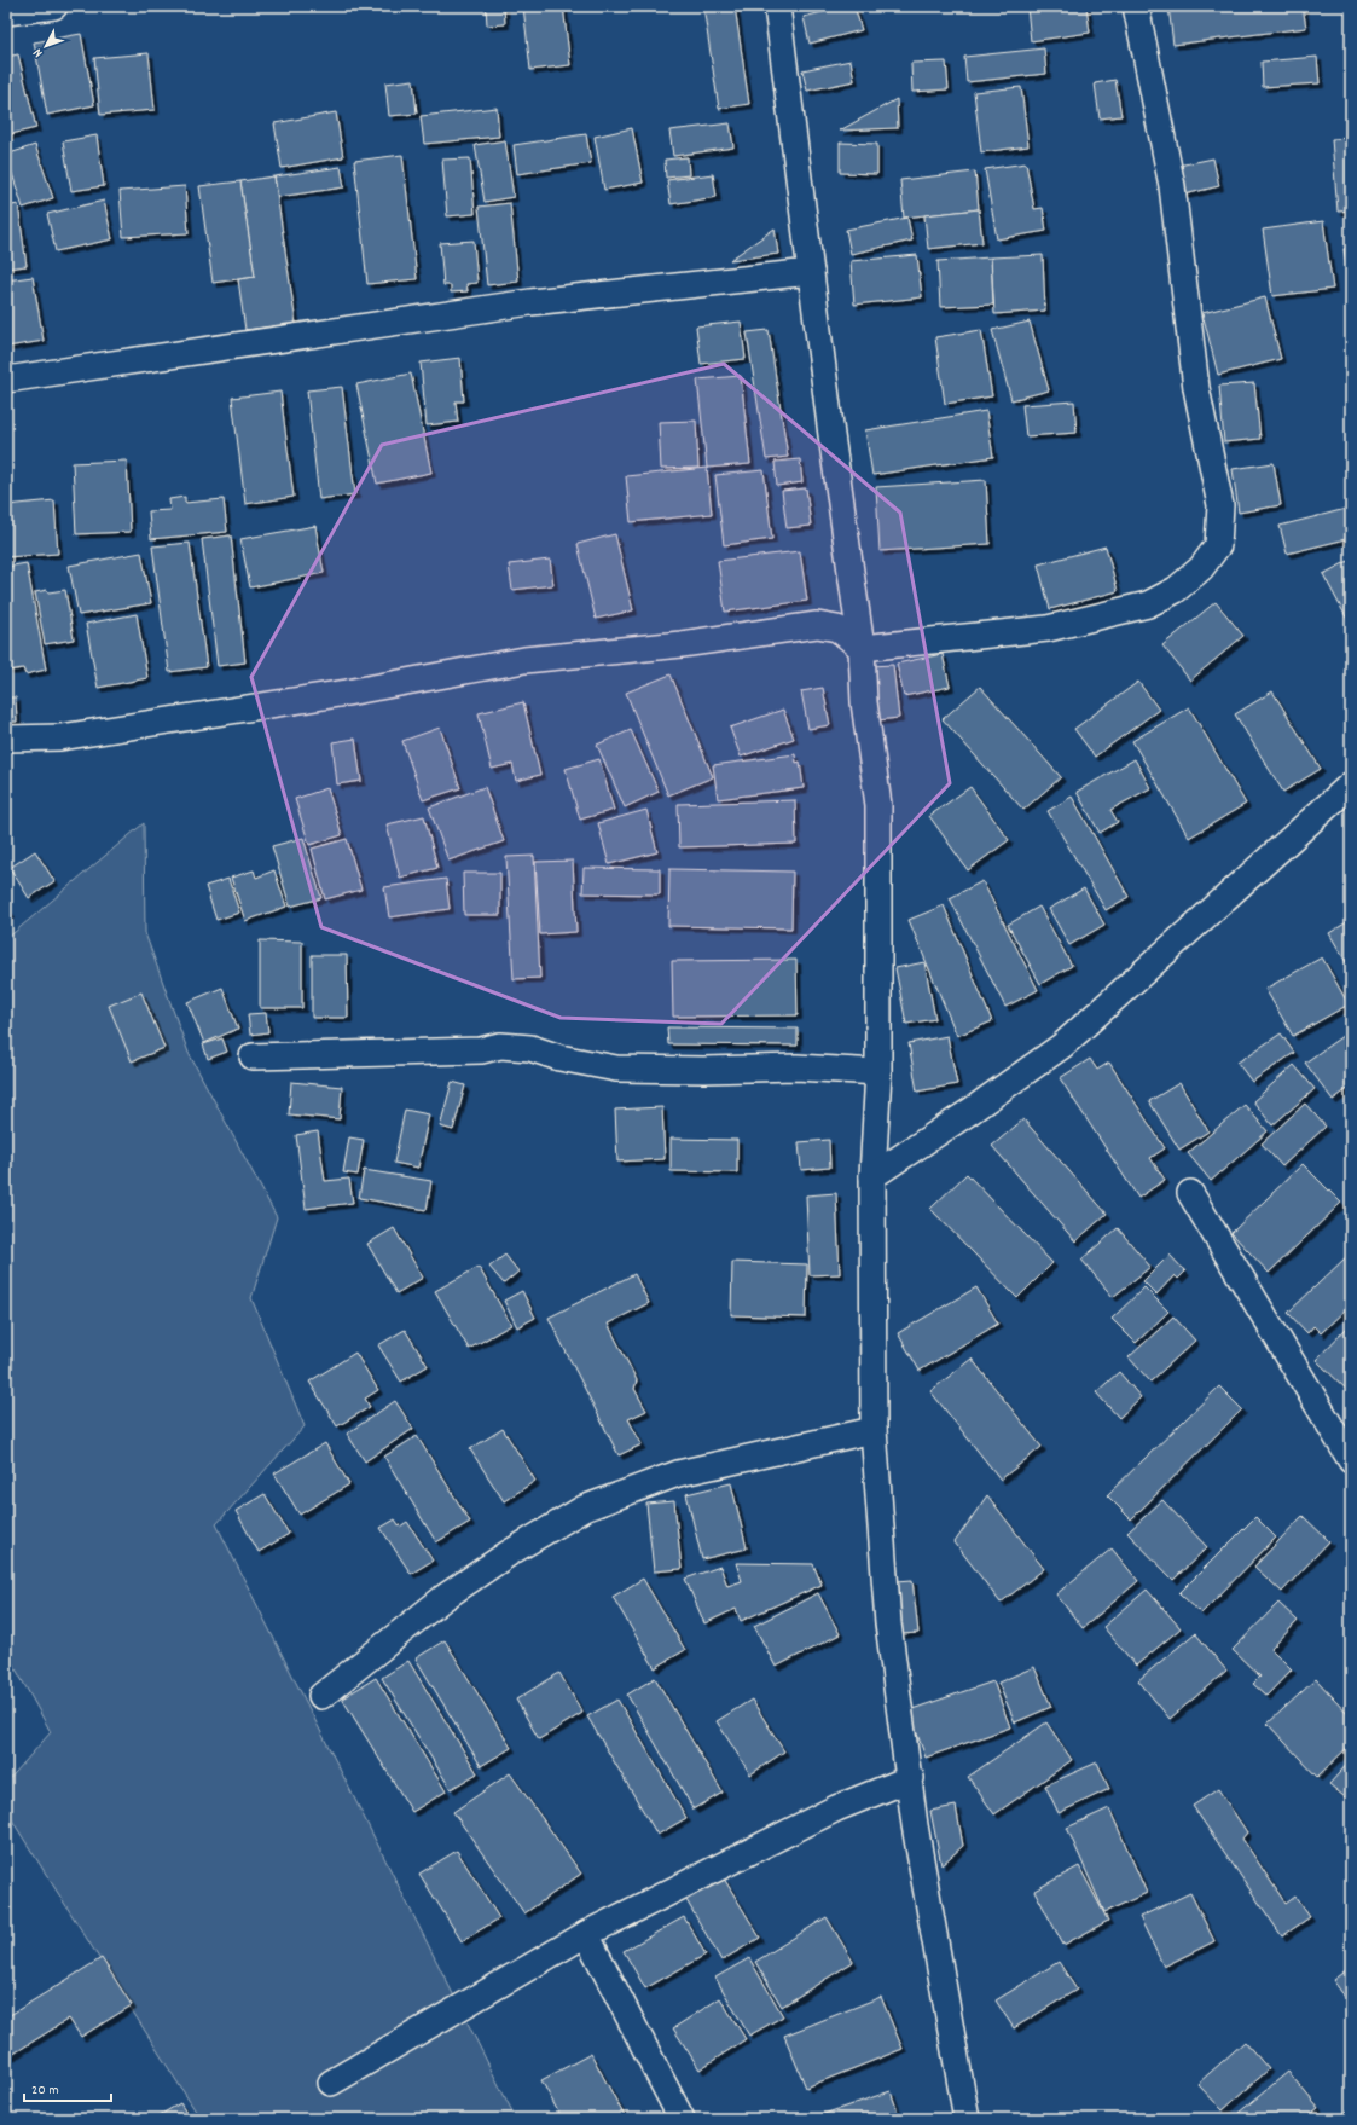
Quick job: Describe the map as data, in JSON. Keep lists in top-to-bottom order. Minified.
{"scale_bar":"20 m","north":"bottom left"}
